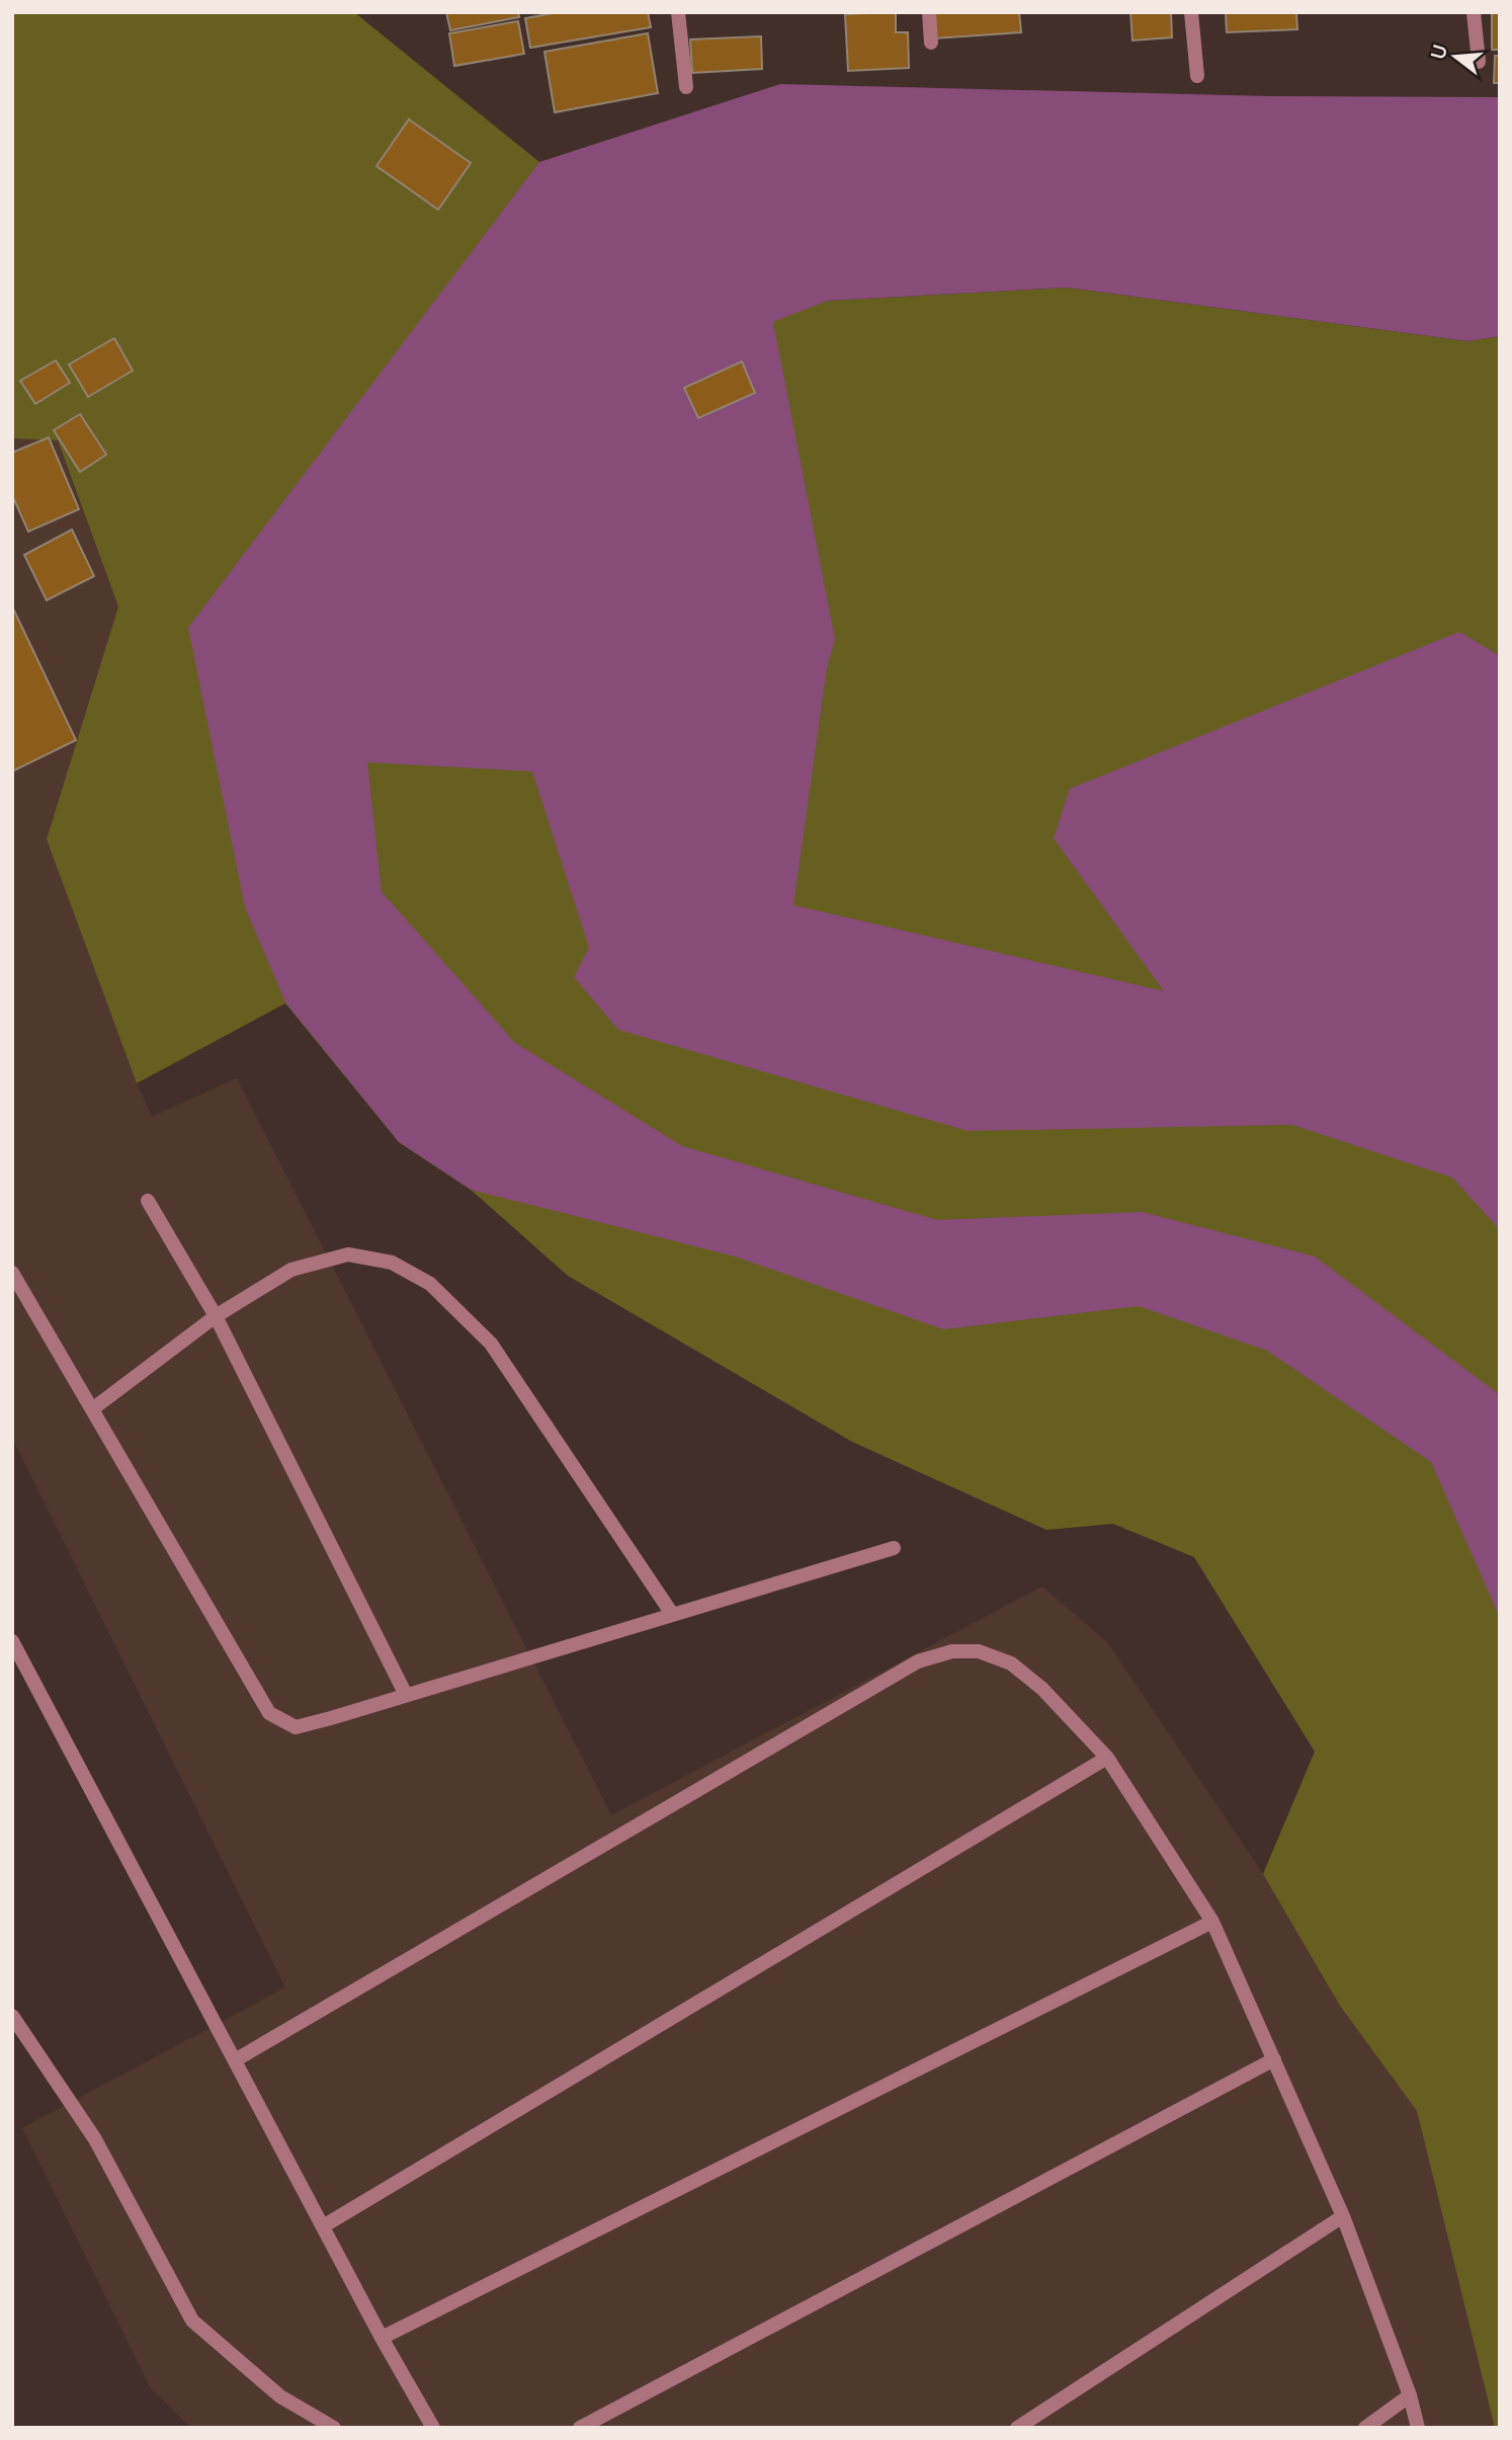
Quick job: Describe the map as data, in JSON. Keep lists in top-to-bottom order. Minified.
{"north":"left"}
